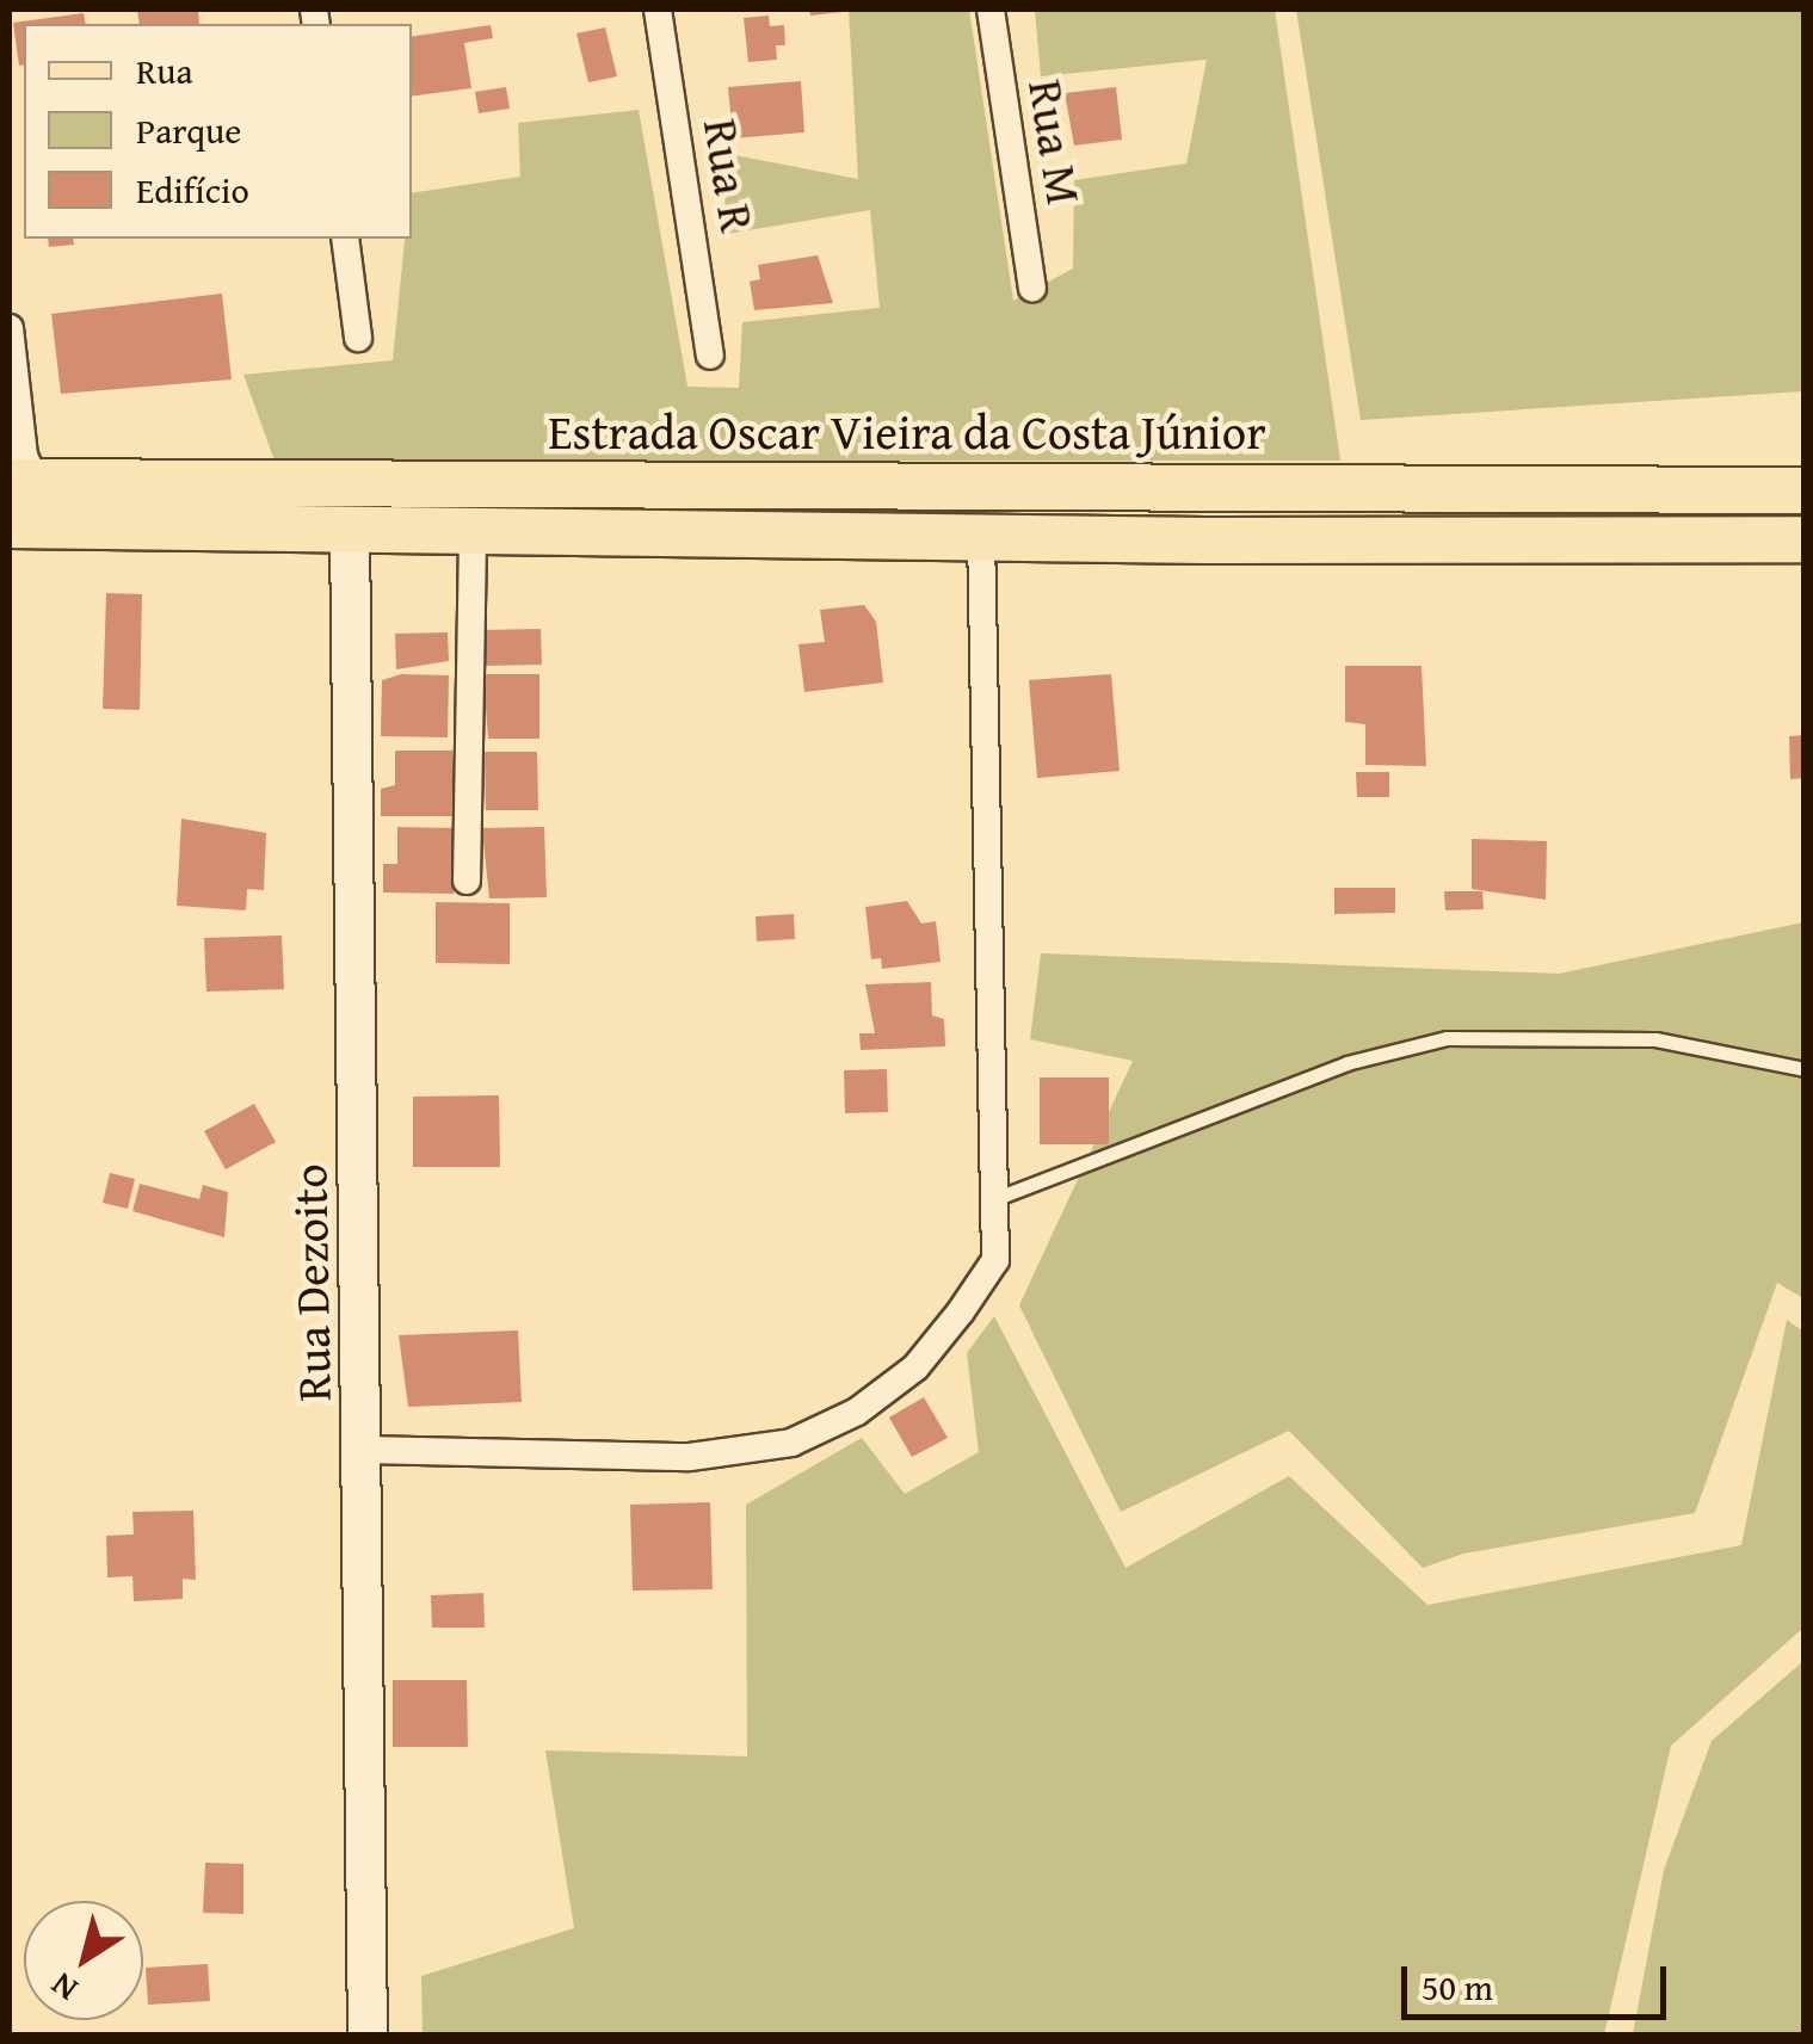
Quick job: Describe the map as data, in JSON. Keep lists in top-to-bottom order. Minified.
{"streets":{"main road":["Estrada Oscar Vieira da Costa Júnior","Rua Dezoito"],"street":["Rua M","Rua R"]},"legend":["Rua","Parque","Edifício"],"scale_bar":"50 m","north":"bottom left"}
